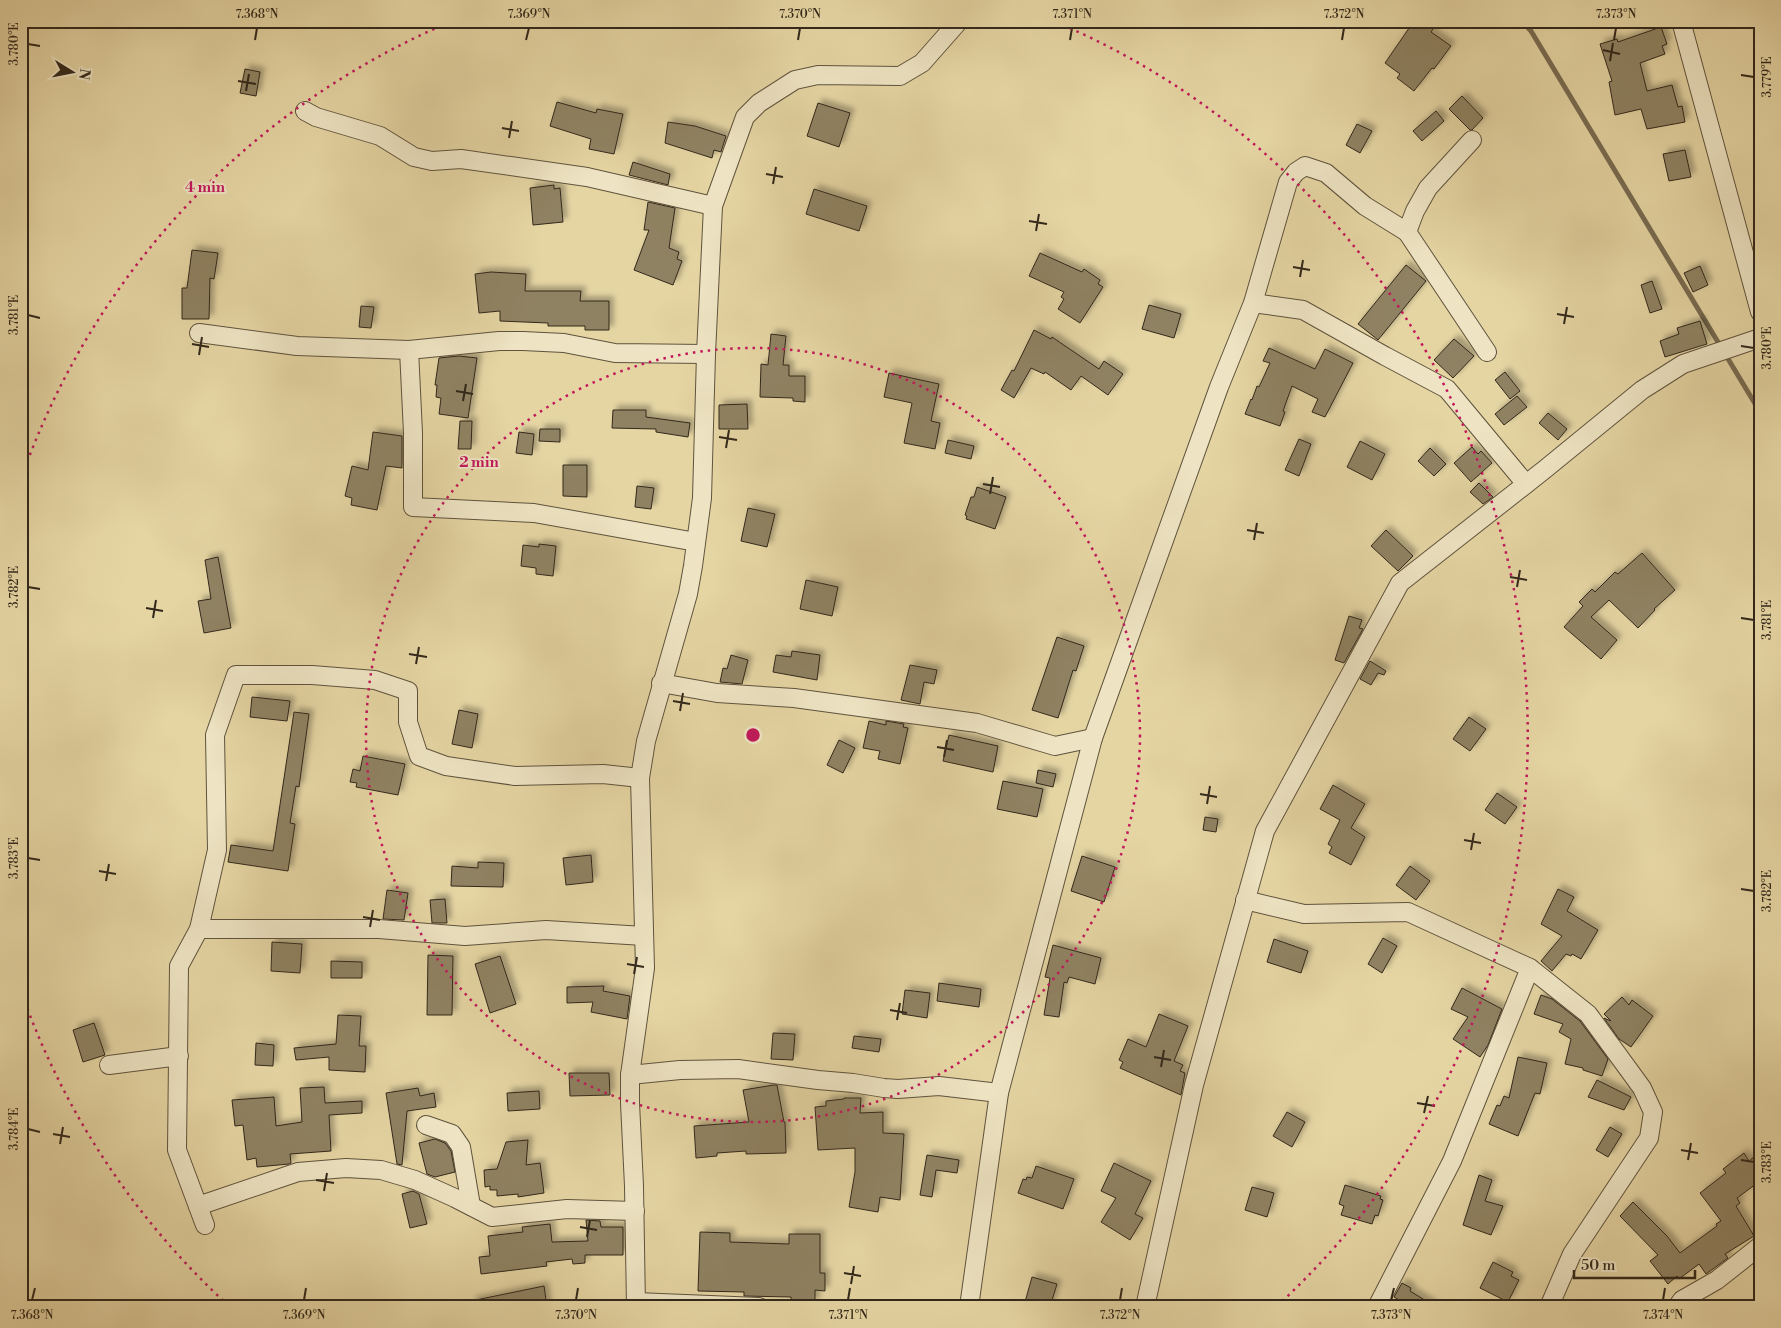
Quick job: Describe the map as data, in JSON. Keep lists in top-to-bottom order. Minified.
{"scale_bar":"50 m","north":"right","coordinates":["7.368°N","7.369°N","7.370°N","7.371°N","7.372°N","7.373°N","3.780°E","3.779°E","3.781°E","3.782°E","3.783°E","3.784°E","7.374°N"],"rings":["4 min","2 min"]}
